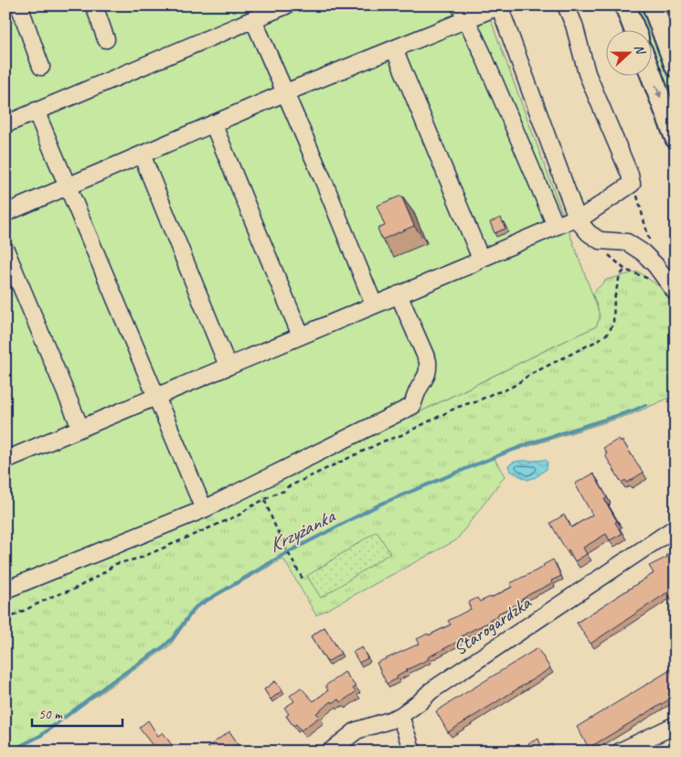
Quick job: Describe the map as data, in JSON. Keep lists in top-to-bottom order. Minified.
{"streets":{"street":["Starogardzka"]},"water":["Krzyżanka"],"scale_bar":"50 m","north":"right"}
